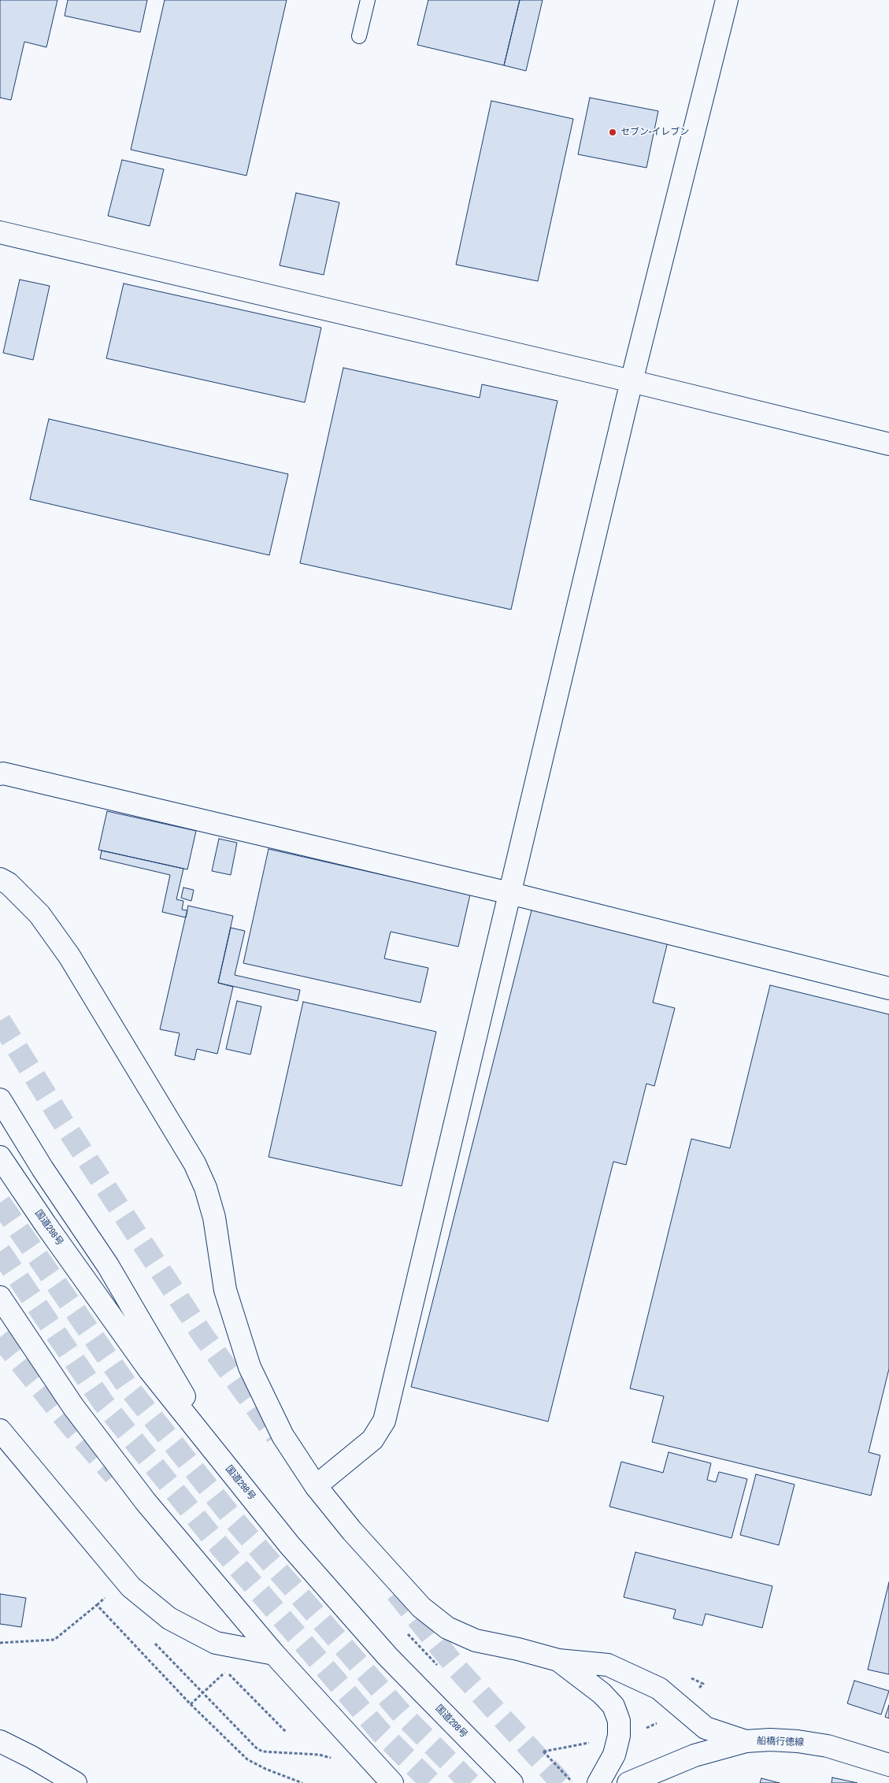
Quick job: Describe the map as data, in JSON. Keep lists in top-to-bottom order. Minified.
{"streets":{"main road":["国道298号","船橋行徳線"]},"places":["セブン-イレブン"]}
